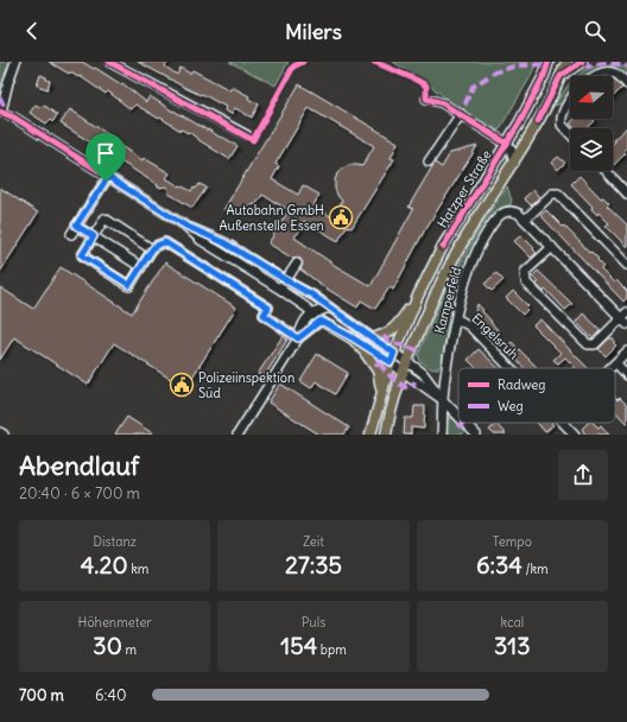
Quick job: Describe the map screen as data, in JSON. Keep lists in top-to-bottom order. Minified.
{"streets":{"main road":["Hatzper Straße"],"street":["Kamperfeld","Engelsruh"]},"crossings":[["Kamperfeld","Engelsruh"]],"places":{"public building":["Autobahn GmbH Außenstelle Essen","Polizeiinspektion Süd"]},"legend":["Radweg","Weg"],"north":"left","page":{"header":"Milers","heading":["Abendlauf","20:40 · 6 × 700 m"],"stats":[["Distanz","4.20 km"],["Zeit","27:35"],["Tempo","6:34 /km"],["Höhenmeter","30 m"],["Puls","154 bpm"],["kcal","313"]],"list":[{"name":"700 m","note":"6:40"}]}}
